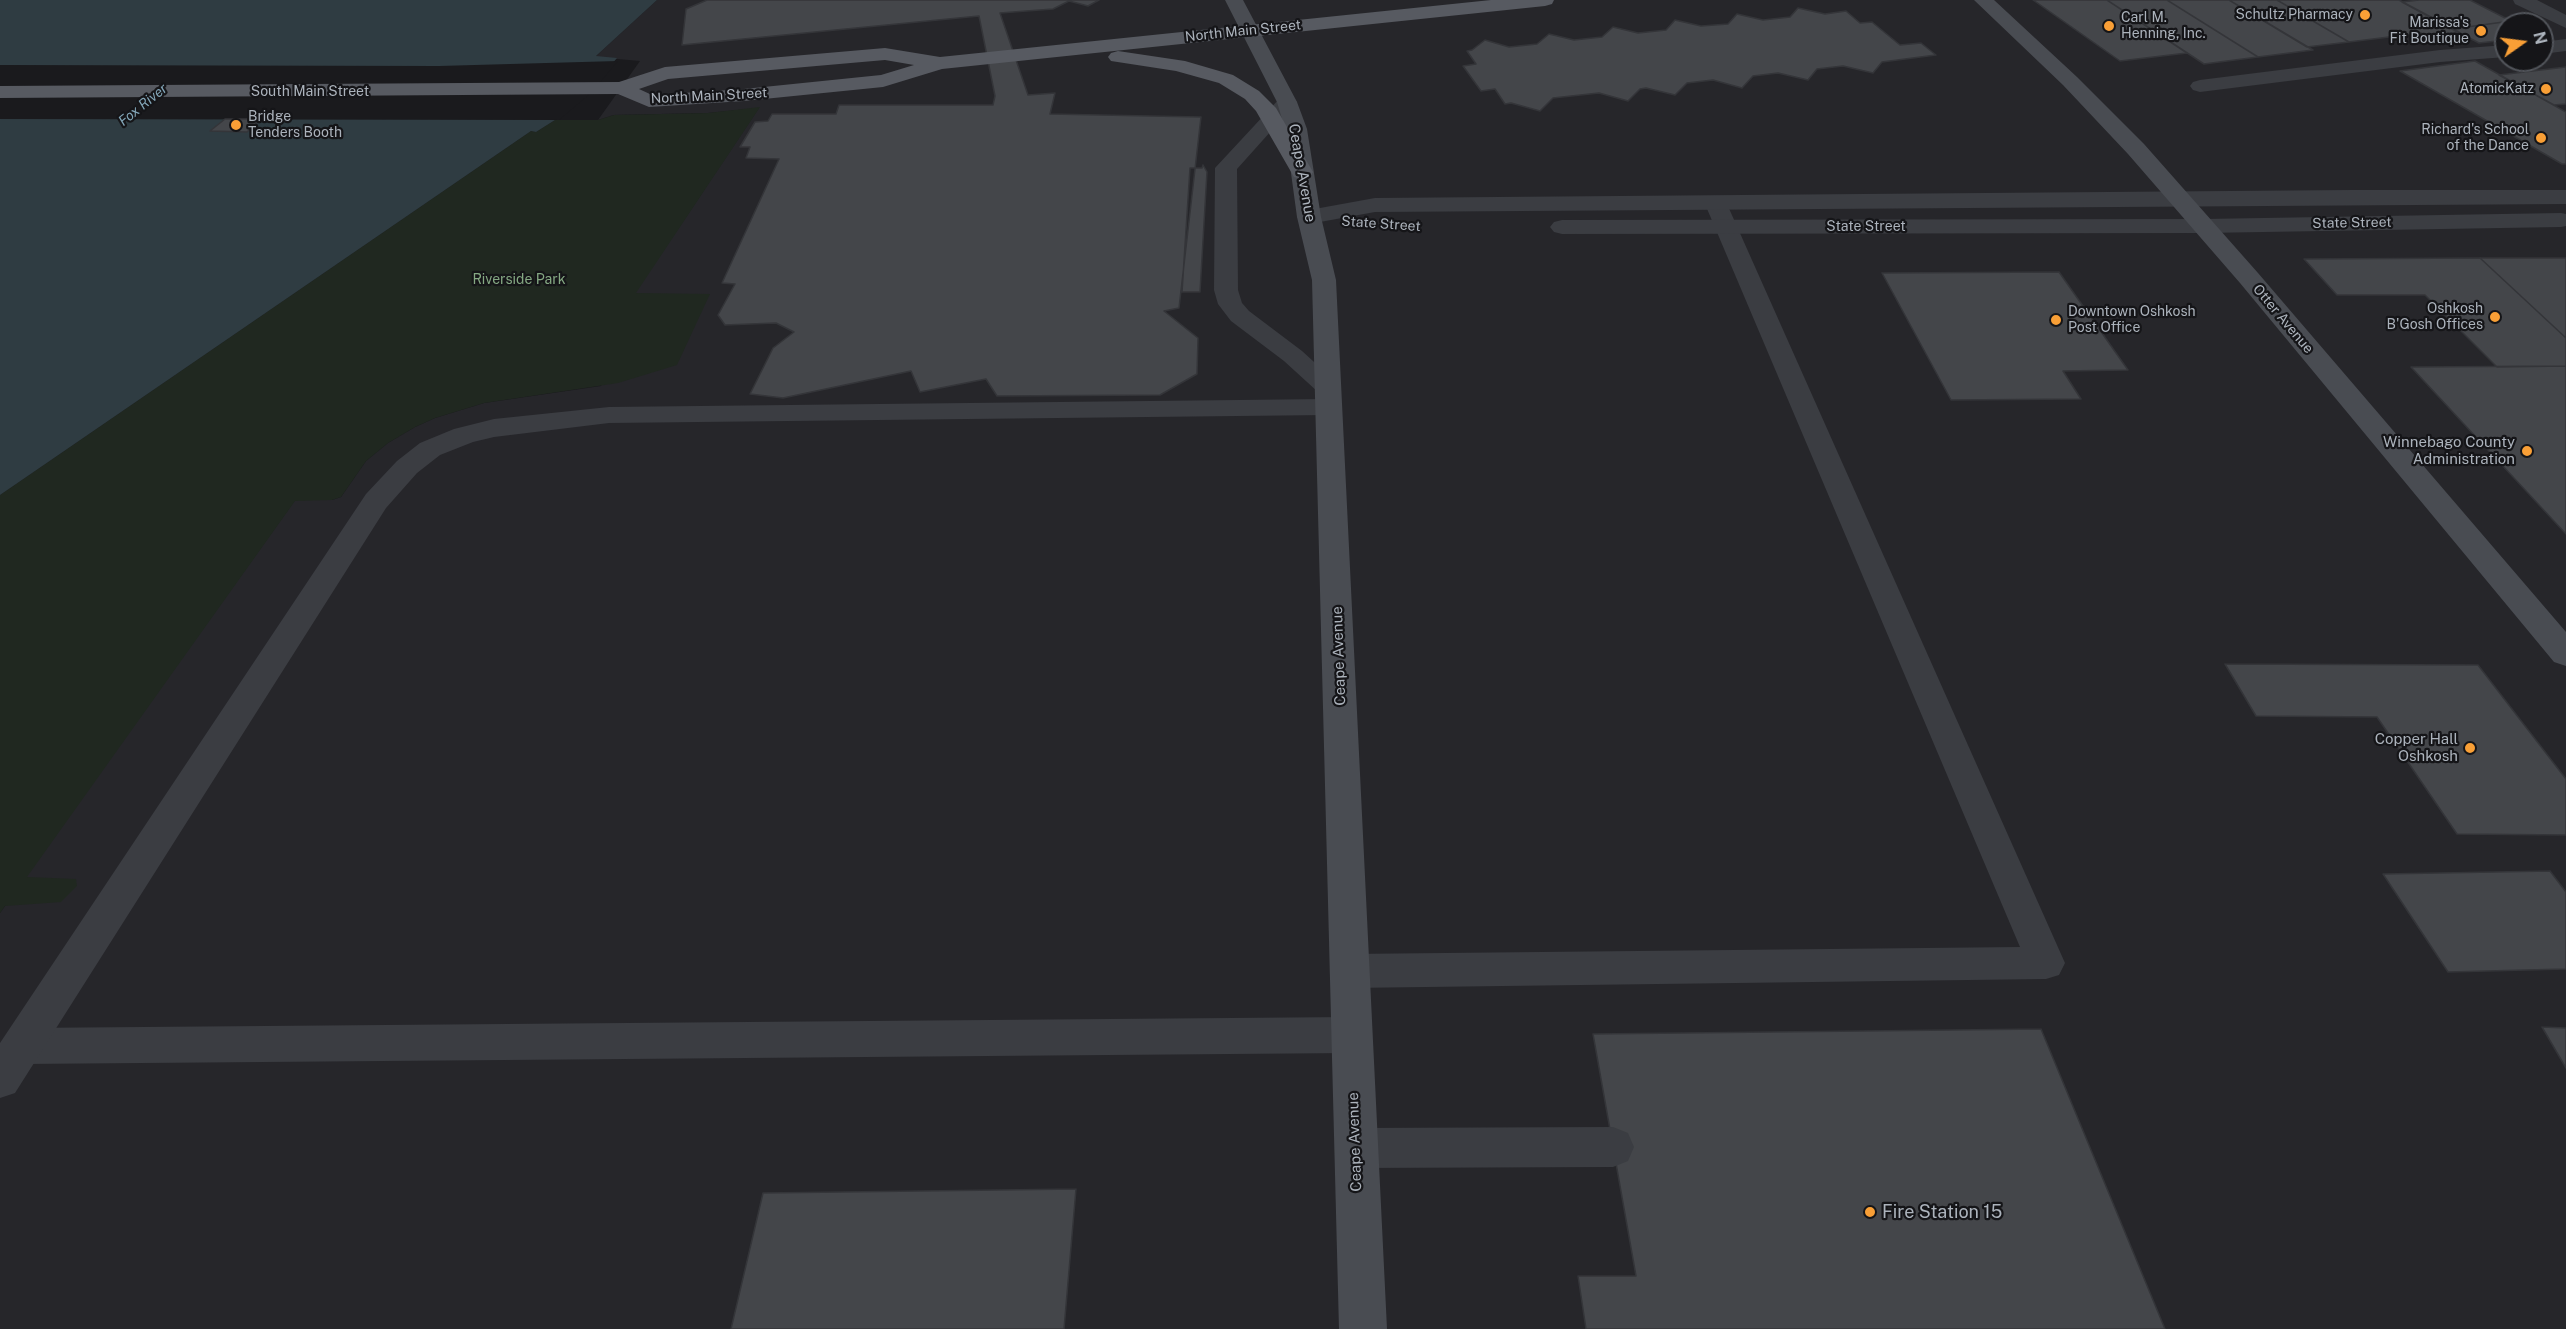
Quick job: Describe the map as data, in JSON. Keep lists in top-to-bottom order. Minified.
{"streets":{"main road":["North Main Street","South Main Street"],"street":["Ceape Avenue","State Street","Otter Avenue"]},"crossings":[["North Main Street","South Main Street"],["North Main Street","Ceape Avenue"],["Ceape Avenue","State Street"],["State Street","Otter Avenue"]],"water":["Fox River"],"parks":["Riverside Park"],"places":["Schultz Pharmacy","Carl M. Henning, Inc.","Marissa's Fit Boutique","AtomicKatz","Bridge Tenders Booth","Richard's School of the Dance","Oshkosh B'Gosh Offices","Downtown Oshkosh Post Office","Winnebago County Administration","Copper Hall Oshkosh","Fire Station 15"],"north":"right"}
